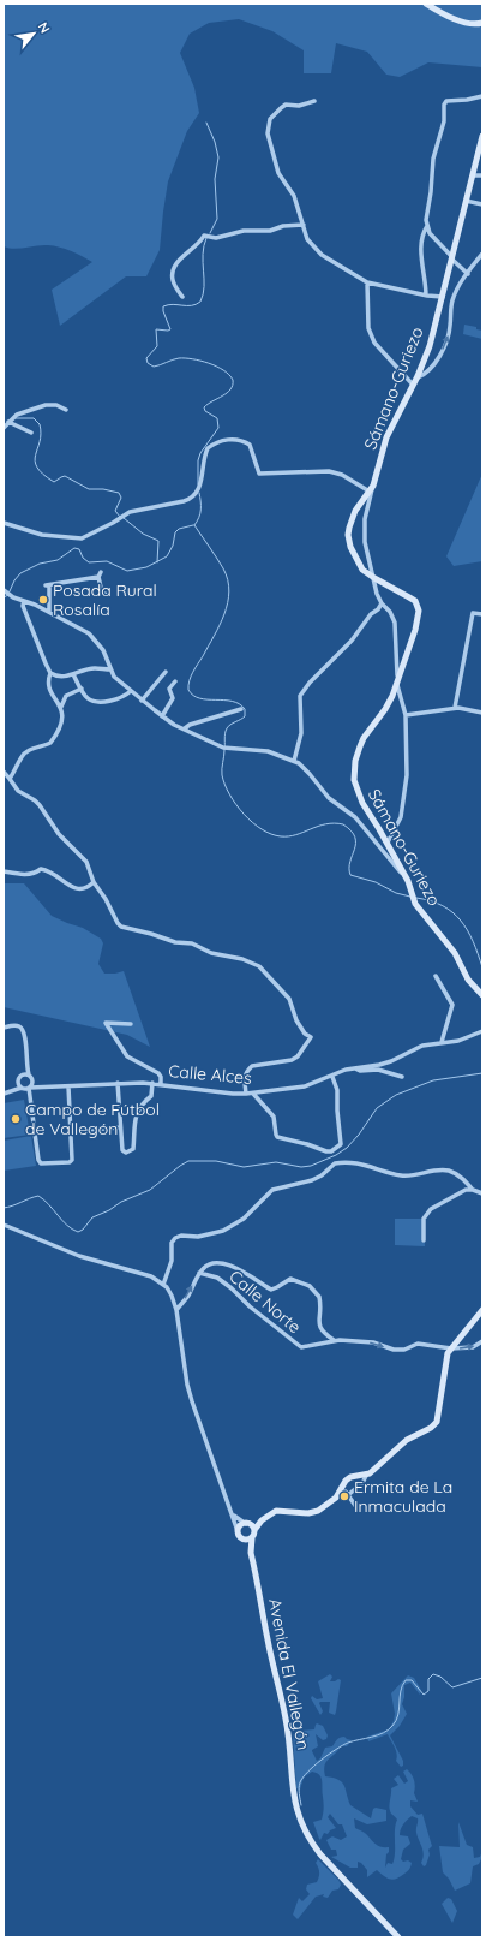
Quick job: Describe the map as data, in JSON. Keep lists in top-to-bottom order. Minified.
{"streets":{"street":["Sámano-Guriezo","Calle Alces","Calle Norte","Avenida El Vallegón"]},"one_way":["Calle Norte"],"places":["Posada Rural Rosalía","Campo de Fútbol de Vallegón","Ermita de La Inmaculada"],"north":"top right"}
